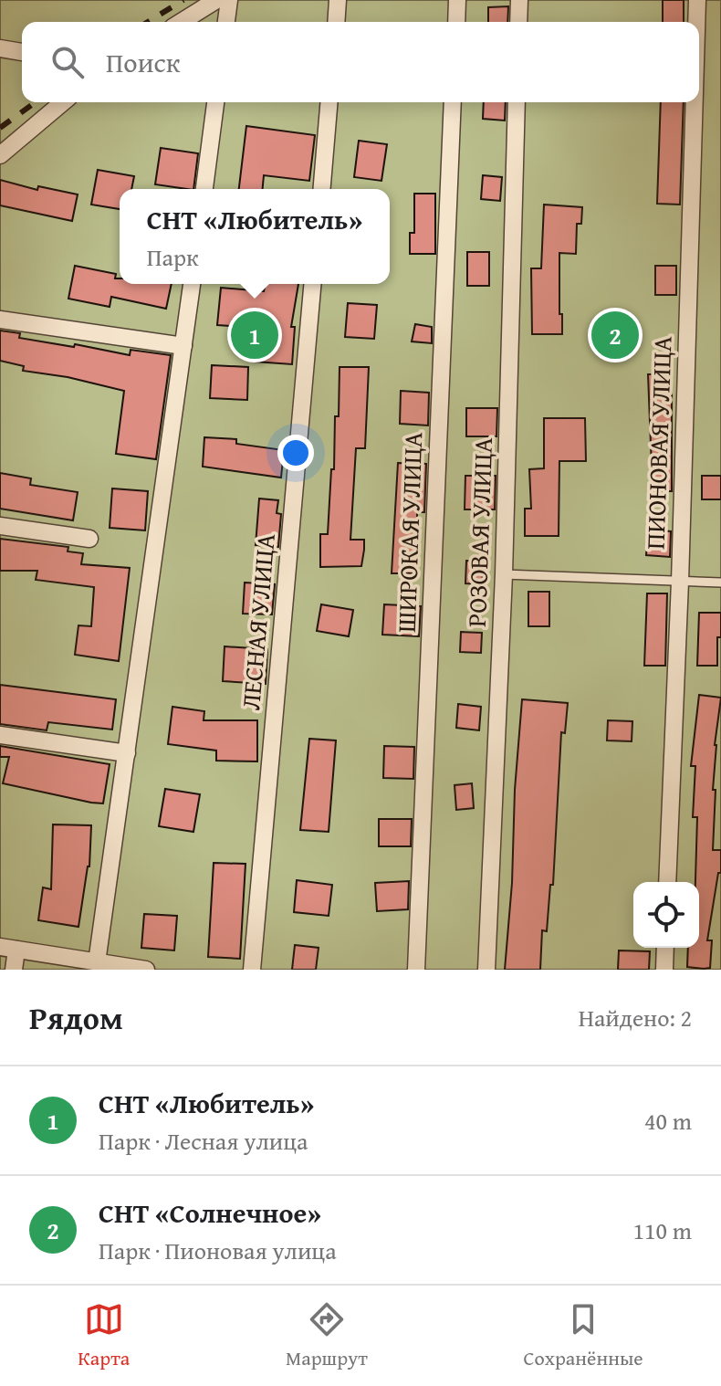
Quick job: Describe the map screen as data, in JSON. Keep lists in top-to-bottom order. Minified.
{"streets":{"street":["ПИОНОВАЯ УЛИЦА","ШИРОКАЯ УЛИЦА","РОЗОВАЯ УЛИЦА","ЛЕСНАЯ УЛИЦА"]},"page":{"search":"Поиск","popup":["СНТ «Любитель»","Парк"],"pins":["1","2"],"heading":["Рядом","Найдено: 2"],"list":[{"mark":"1","name":"СНТ «Любитель»","note":"Парк · Лесная улица","value":"40 m"},{"mark":"2","name":"СНТ «Солнечное»","note":"Парк · Пионовая улица","value":"110 m"}],"nav":["Карта","Маршрут","Сохранённые"]}}
